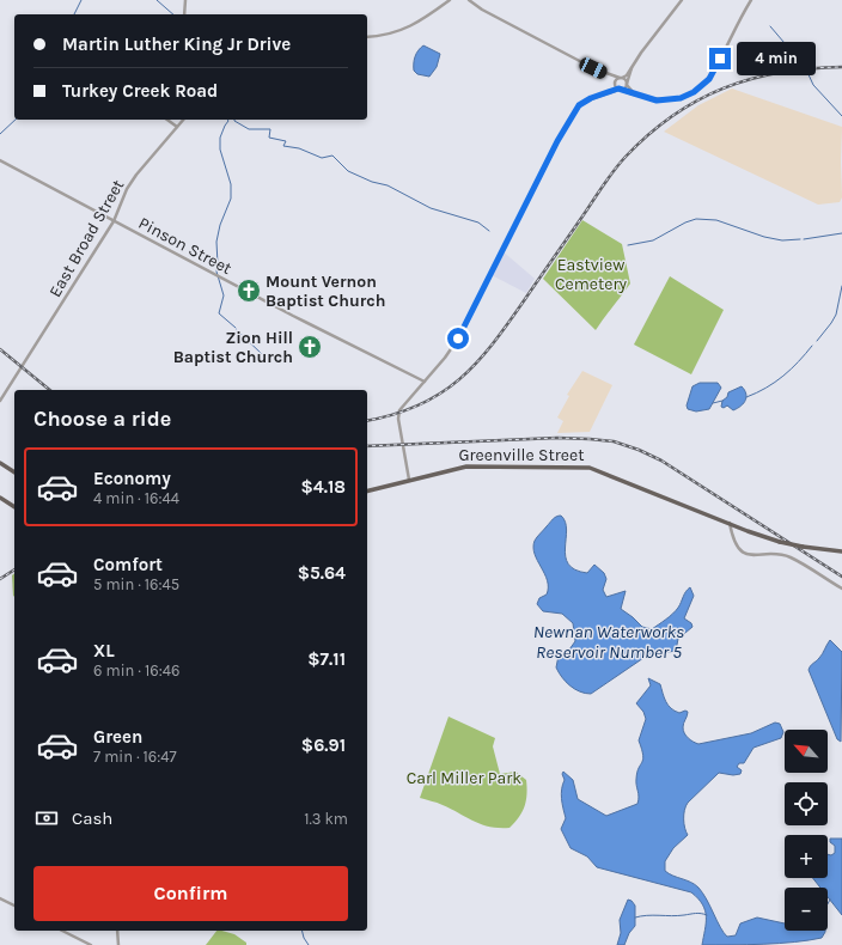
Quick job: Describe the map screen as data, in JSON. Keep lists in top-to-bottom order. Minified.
{"streets":{"main road":["Greenville Street"],"street":["East Broad Street","Pinson Street"]},"crossings":[["East Broad Street","Pinson Street"]],"water":["Newnan Waterworks Reservoir Number 5"],"parks":["Eastview Cemetery","Carl Miller Park"],"places":{"church":["Mount Vernon Baptist Church","Zion Hill Baptist Church"]},"north":"top left","page":{"banner":["Martin Luther King Jr Drive","Turkey Creek Road"],"bubble":"4 min","heading":"Choose a ride","list":[{"name":"Economy","note":"4 min · 16:44","value":"$4.18"},{"name":"Comfort","note":"5 min · 16:45","value":"$5.64"},{"name":"XL","note":"6 min · 16:46","value":"$7.11"},{"name":"Green","note":"7 min · 16:47","value":"$6.91"}],"map_buttons":["+","−"],"pay":["Cash","1.3 km"],"buttons":"Confirm"}}
